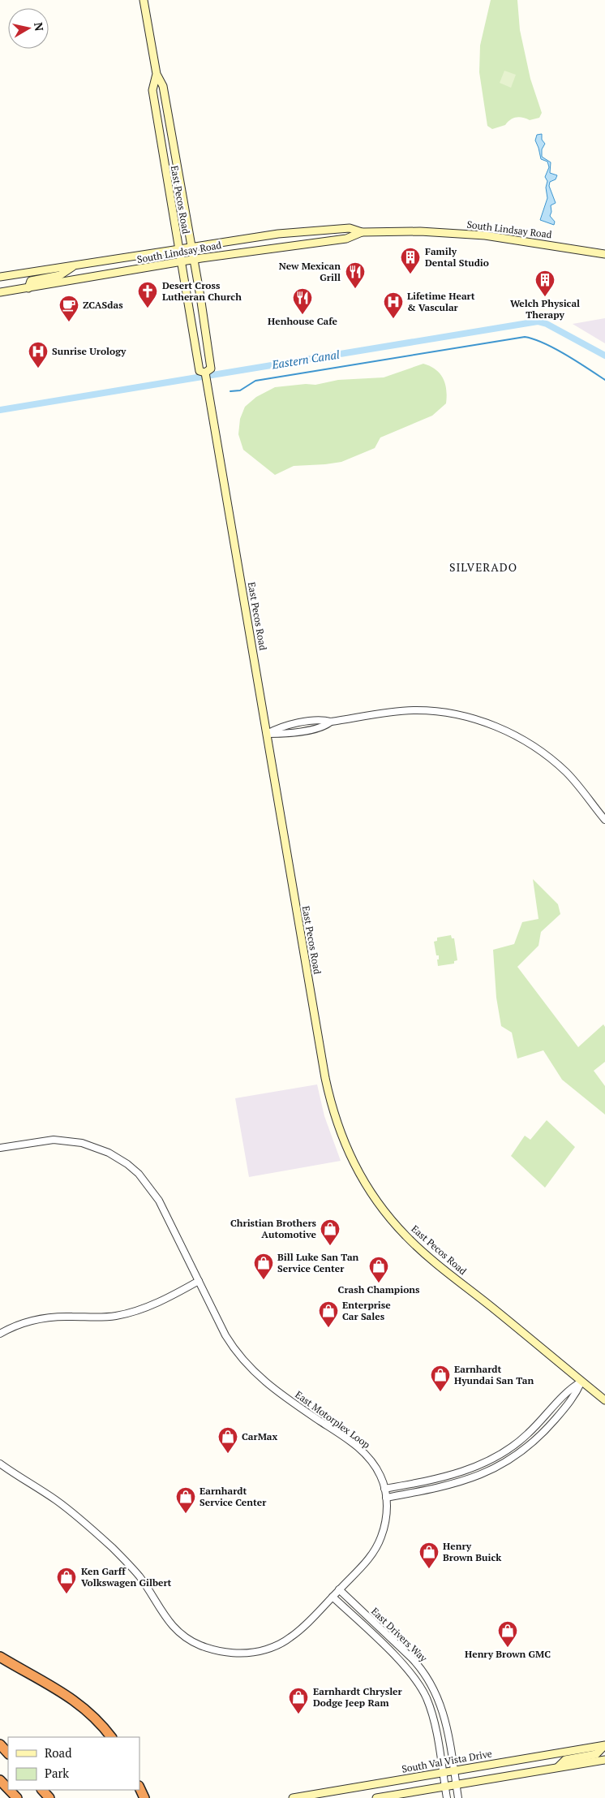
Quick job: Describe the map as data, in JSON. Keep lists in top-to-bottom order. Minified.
{"streets":{"main road":["East Pecos Road","South Lindsay Road","South Val Vista Drive"],"street":["East Motorplex Loop","East Drivers Way"]},"crossings":[["East Pecos Road","South Lindsay Road"],["East Motorplex Loop","East Drivers Way"],["East Drivers Way","South Val Vista Drive"]],"districts":["SILVERADO"],"water":["Eastern Canal"],"places":{"building":["Family Dental Studio","Welch Physical Therapy"],"restaurant":["New Mexican Grill","Henhouse Cafe"],"church":["Desert Cross Lutheran Church"],"hospital":["Lifetime Heart & Vascular","Sunrise Urology"],"cafe":["ZCASdas"],"shop":["Christian Brothers Automotive","Bill Luke San Tan Service Center","Crash Champions","Enterprise Car Sales","Earnhardt Hyundai San Tan","CarMax","Earnhardt Service Center","Henry Brown Buick","Ken Garff Volkswagen Gilbert","Henry Brown GMC","Earnhardt Chrysler Dodge Jeep Ram"]},"legend":["Road","Park"],"north":"right"}
